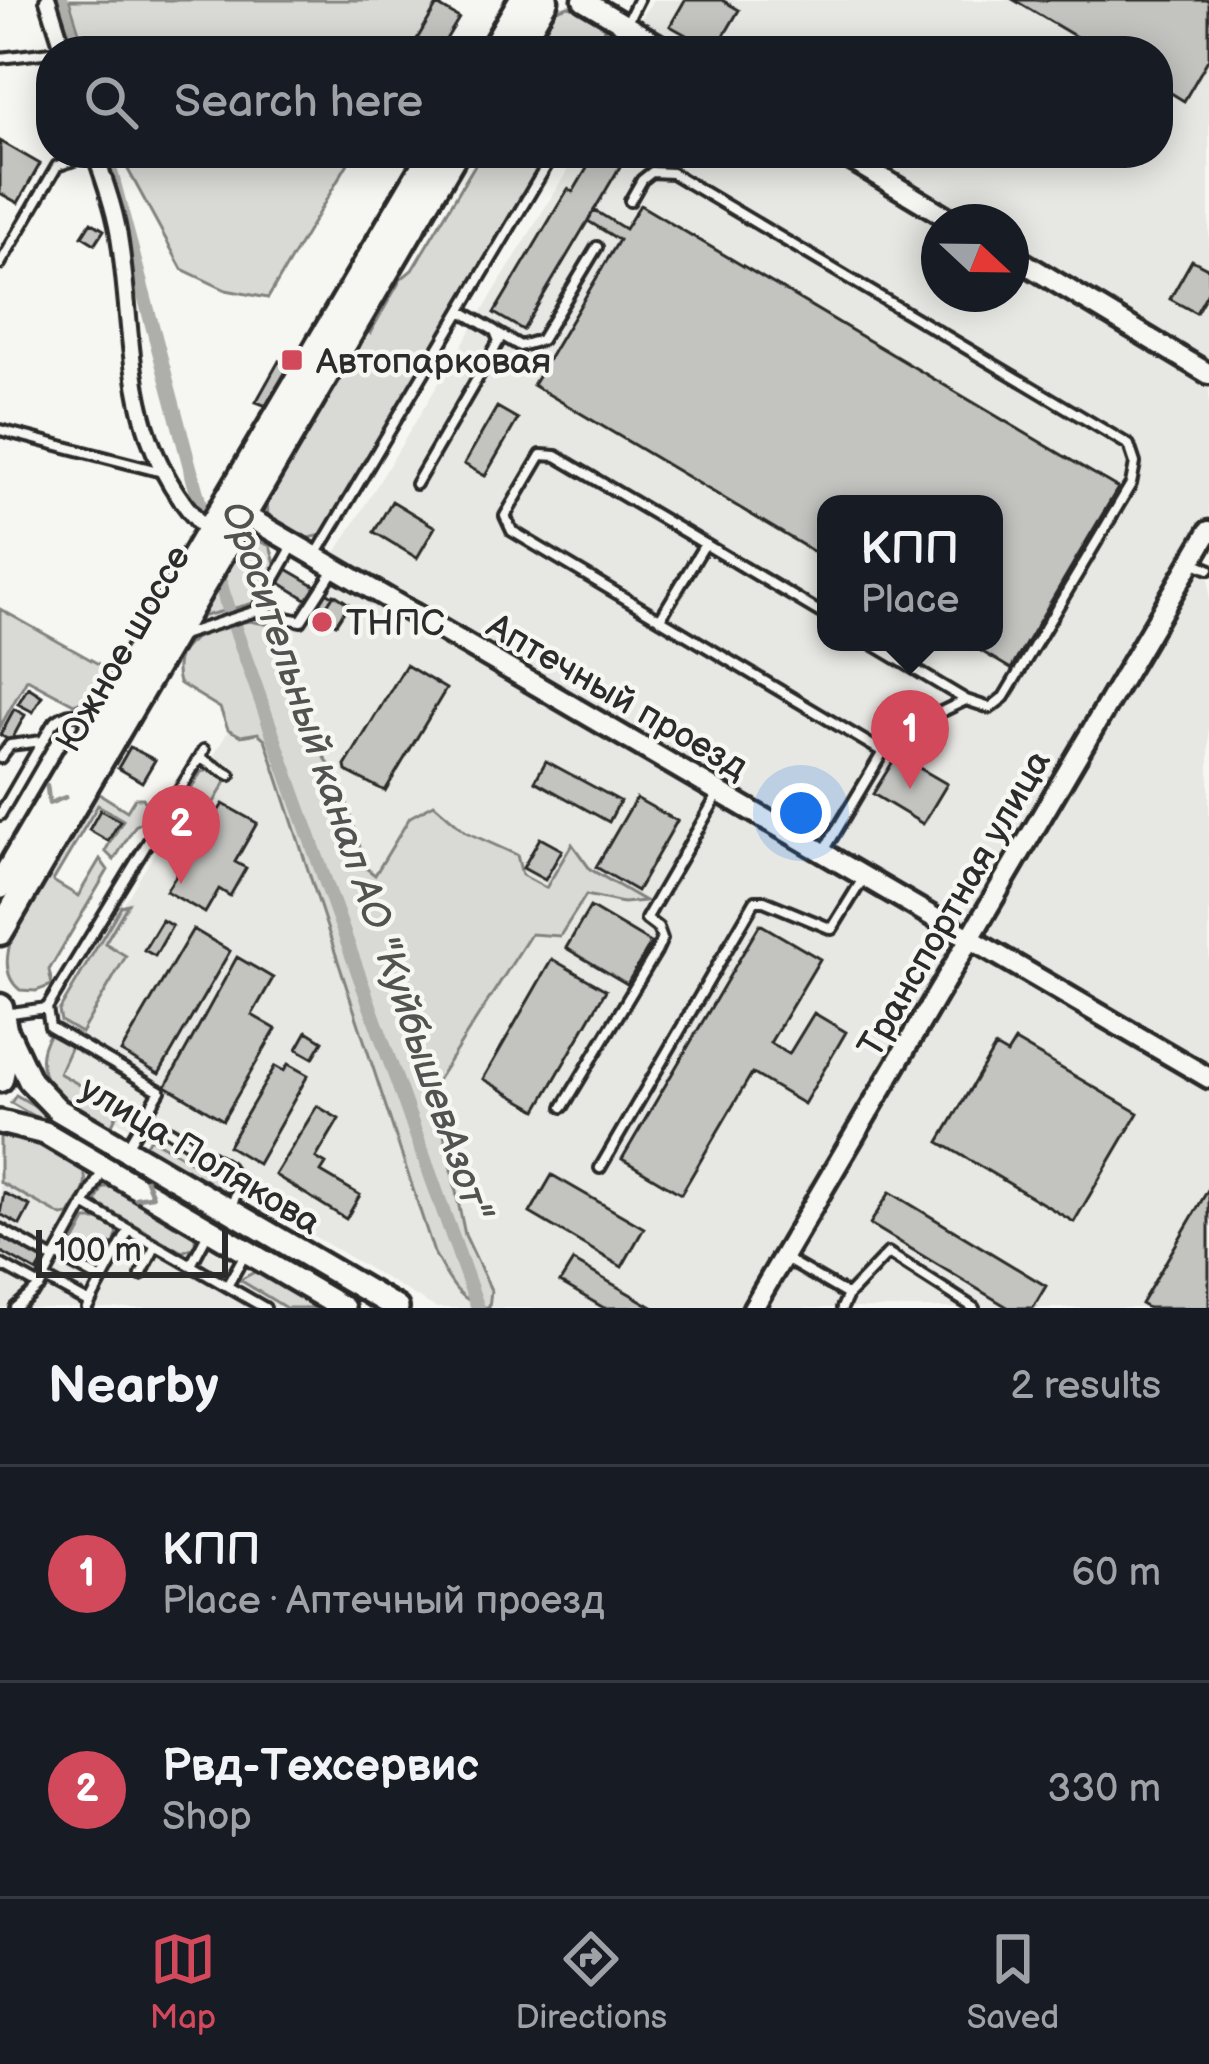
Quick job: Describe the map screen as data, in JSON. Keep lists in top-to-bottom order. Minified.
{"streets":{"main road":["Южное шоссе","улица Полякова"],"street":["Аптечный проезд","Транспортная улица"]},"crossings":[["Южное шоссе","Аптечный проезд"],["Аптечный проезд","Транспортная улица"]],"water":["Оросительный канал АО \"КуйбышевАзот\""],"places":{"transit":["Автопарковая"],"other":["ТНПС"]},"scale_bar":"100 m","north":"right","page":{"search":"Search here","popup":["КПП","Place"],"pins":["1","2"],"scale":"100 m","heading":["Nearby","2 results"],"list":[{"mark":"1","name":"КПП","note":"Place · Аптечный проезд","value":"60 m"},{"mark":"2","name":"Рвд-Техсервис","note":"Shop","value":"330 m"}],"nav":["Map","Directions","Saved"]}}
